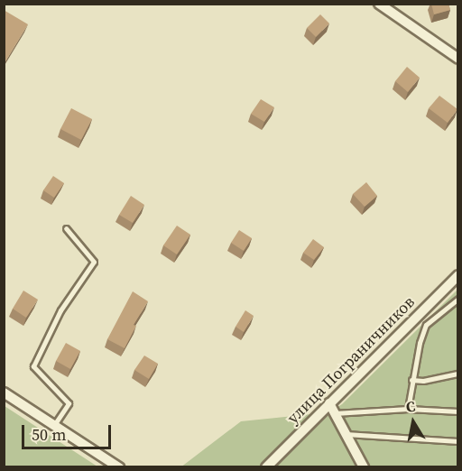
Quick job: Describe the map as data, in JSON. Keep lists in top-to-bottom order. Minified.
{"streets":{"street":["улица Пограничников"]},"scale_bar":"50 m","north":"top"}
